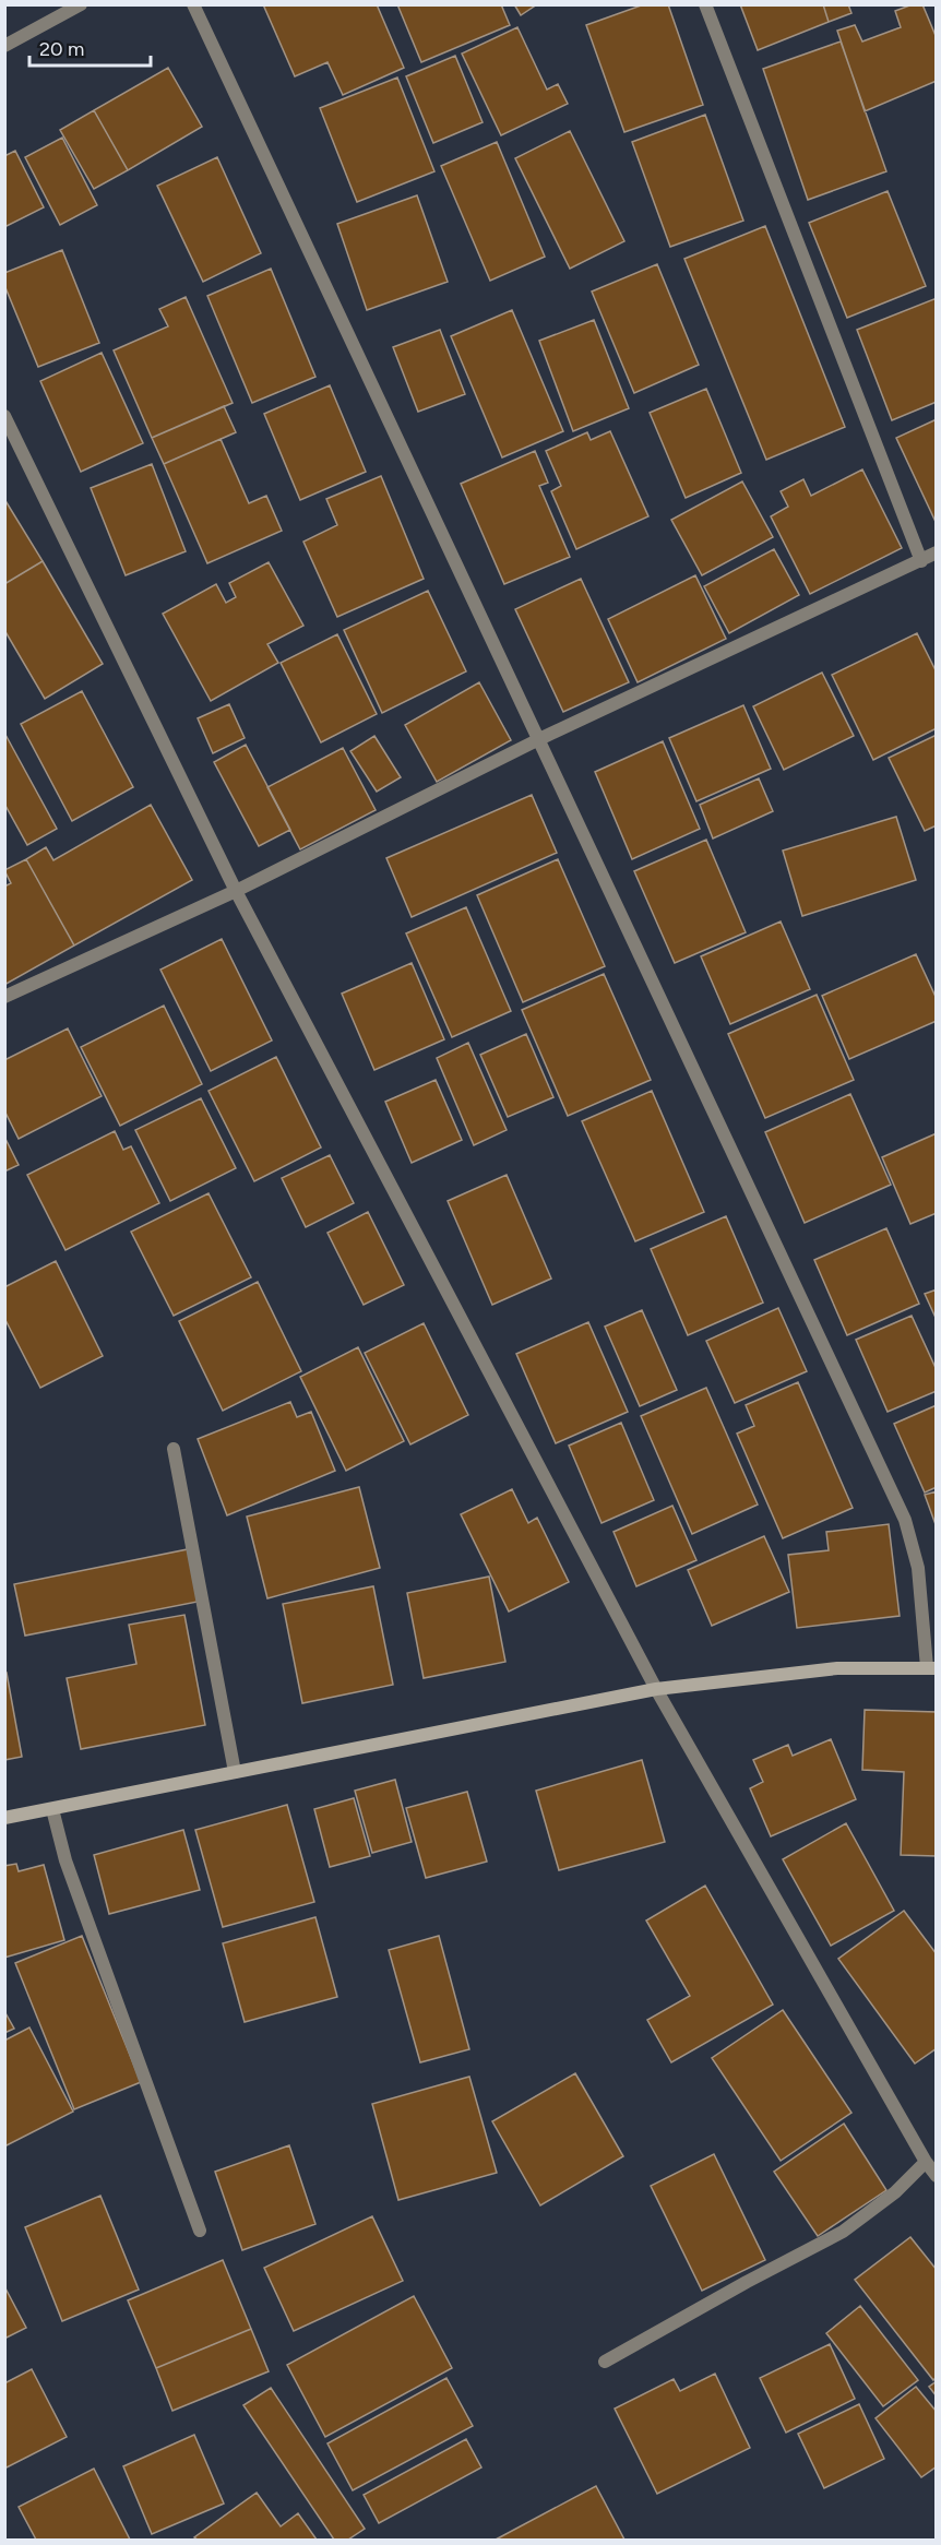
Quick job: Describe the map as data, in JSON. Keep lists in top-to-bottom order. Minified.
{"scale_bar":"20 m"}
